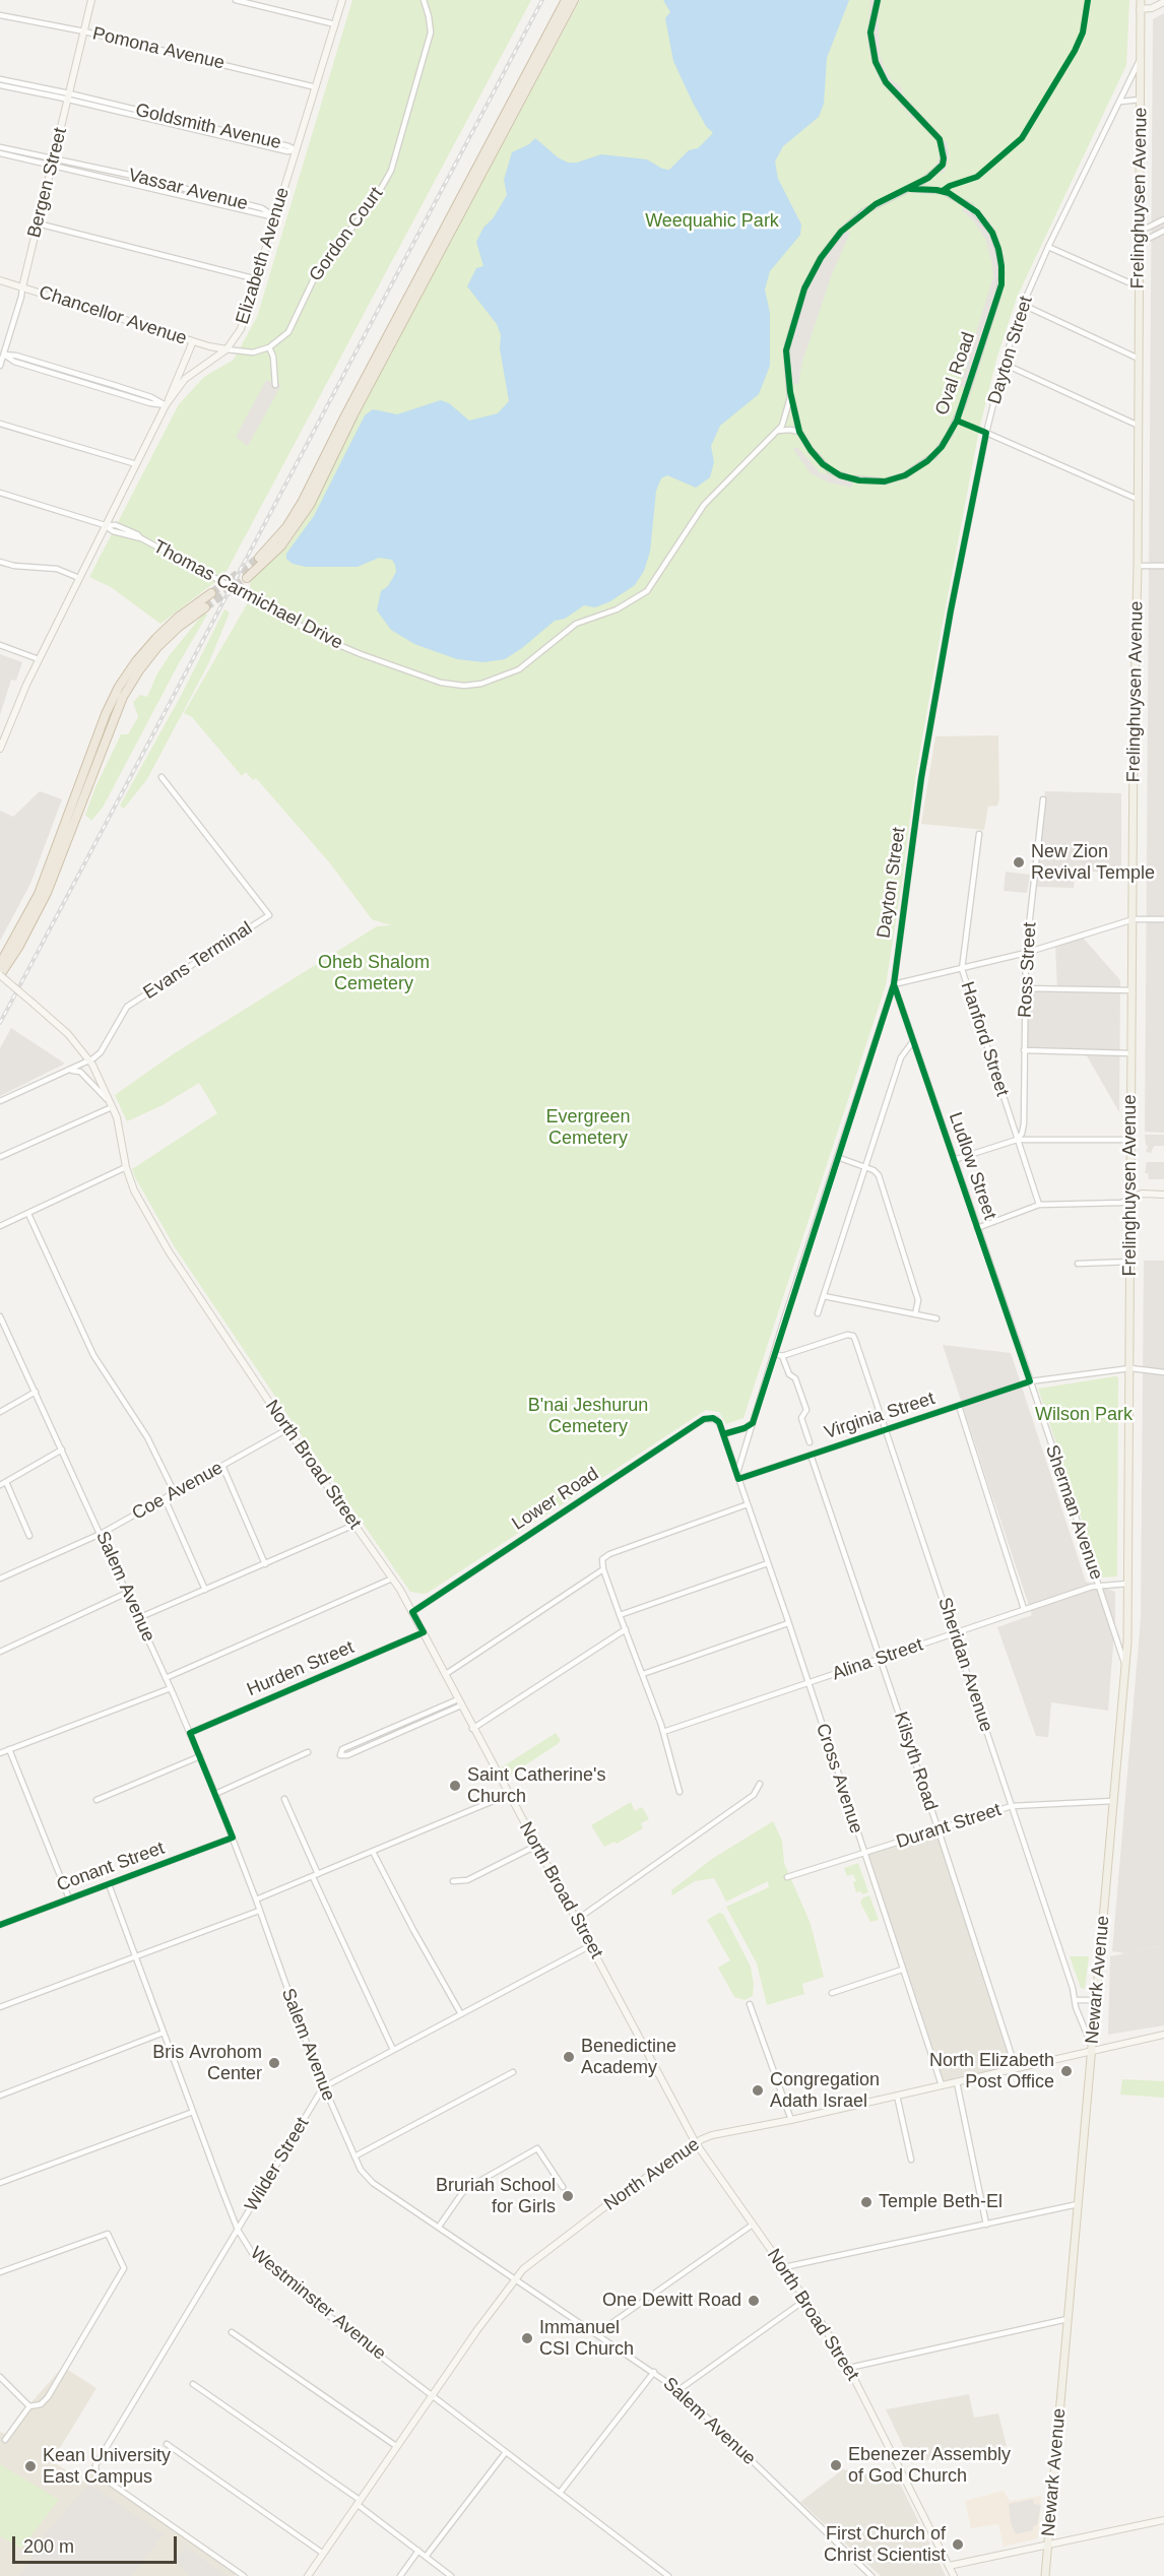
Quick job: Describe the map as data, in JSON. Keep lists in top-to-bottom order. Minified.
{"streets":{"main road":["Bergen Street","Frelinghuysen Avenue","Elizabeth Avenue","Chancellor Avenue","North Broad Street","Newark Avenue","North Avenue"],"street":["Pomona Avenue","Goldsmith Avenue","Vassar Avenue","Gordon Court","Dayton Street","Oval Road","Thomas Carmichael Drive","Evans Terminal","Ross Street","Hanford Street","Ludlow Street","Virginia Street","Coe Avenue","Lower Road","Sherman Avenue","Salem Avenue","Alina Street","Sheridan Avenue","Hurden Street","Kilsyth Road","Cross Avenue","Durant Street","Conant Street","Wilder Street","Westminster Avenue"]},"crossings":[["Pomona Avenue","Bergen Street"],["Pomona Avenue","Elizabeth Avenue"],["Goldsmith Avenue","Bergen Street"],["Goldsmith Avenue","Elizabeth Avenue"],["Bergen Street","Vassar Avenue"],["Bergen Street","Chancellor Avenue"],["Vassar Avenue","Elizabeth Avenue"],["Frelinghuysen Avenue","Dayton Street"],["Frelinghuysen Avenue","Virginia Street"],["Frelinghuysen Avenue","Newark Avenue"],["Elizabeth Avenue","Chancellor Avenue"],["Elizabeth Avenue","Thomas Carmichael Drive"],["Dayton Street","Ludlow Street"],["Oval Road","Thomas Carmichael Drive"],["Evans Terminal","North Broad Street"],["Ross Street","Hanford Street"],["Ludlow Street","Sherman Avenue"],["Virginia Street","Sherman Avenue"],["Virginia Street","Sheridan Avenue"],["Virginia Street","Kilsyth Road"],["Virginia Street","Cross Avenue"],["North Broad Street","Coe Avenue"],["North Broad Street","Lower Road"],["North Broad Street","Hurden Street"],["North Broad Street","North Avenue"],["Coe Avenue","Salem Avenue"],["Lower Road","Cross Avenue"],["Sherman Avenue","Alina Street"],["Sherman Avenue","Newark Avenue"],["Salem Avenue","Hurden Street"],["Salem Avenue","Conant Street"],["Salem Avenue","Wilder Street"],["Salem Avenue","North Avenue"],["Alina Street","Sheridan Avenue"],["Alina Street","Kilsyth Road"],["Alina Street","Cross Avenue"],["Alina Street","Newark Avenue"],["Sheridan Avenue","Durant Street"],["Sheridan Avenue","Newark Avenue"],["Sheridan Avenue","North Avenue"],["Kilsyth Road","Durant Street"],["Kilsyth Road","North Avenue"],["Cross Avenue","Durant Street"],["Cross Avenue","North Avenue"],["Durant Street","Newark Avenue"],["Conant Street","Westminster Avenue"],["Newark Avenue","North Avenue"],["Wilder Street","Westminster Avenue"],["North Avenue","Westminster Avenue"]],"parks":["Weequahic Park","Oheb Shalom Cemetery","Evergreen Cemetery","B'nai Jeshurun Cemetery","Wilson Park"],"places":["New Zion Revival Temple","Saint Catherine's Church","Benedictine Academy","Bris Avrohom Center","North Elizabeth Post Office","Congregation Adath Israel","Bruriah School for Girls","Temple Beth-El","One Dewitt Road","Immanuel CSI Church","Ebenezer Assembly of God Church","Kean University East Campus","First Church of Christ Scientist"],"scale_bar":"200 m"}
